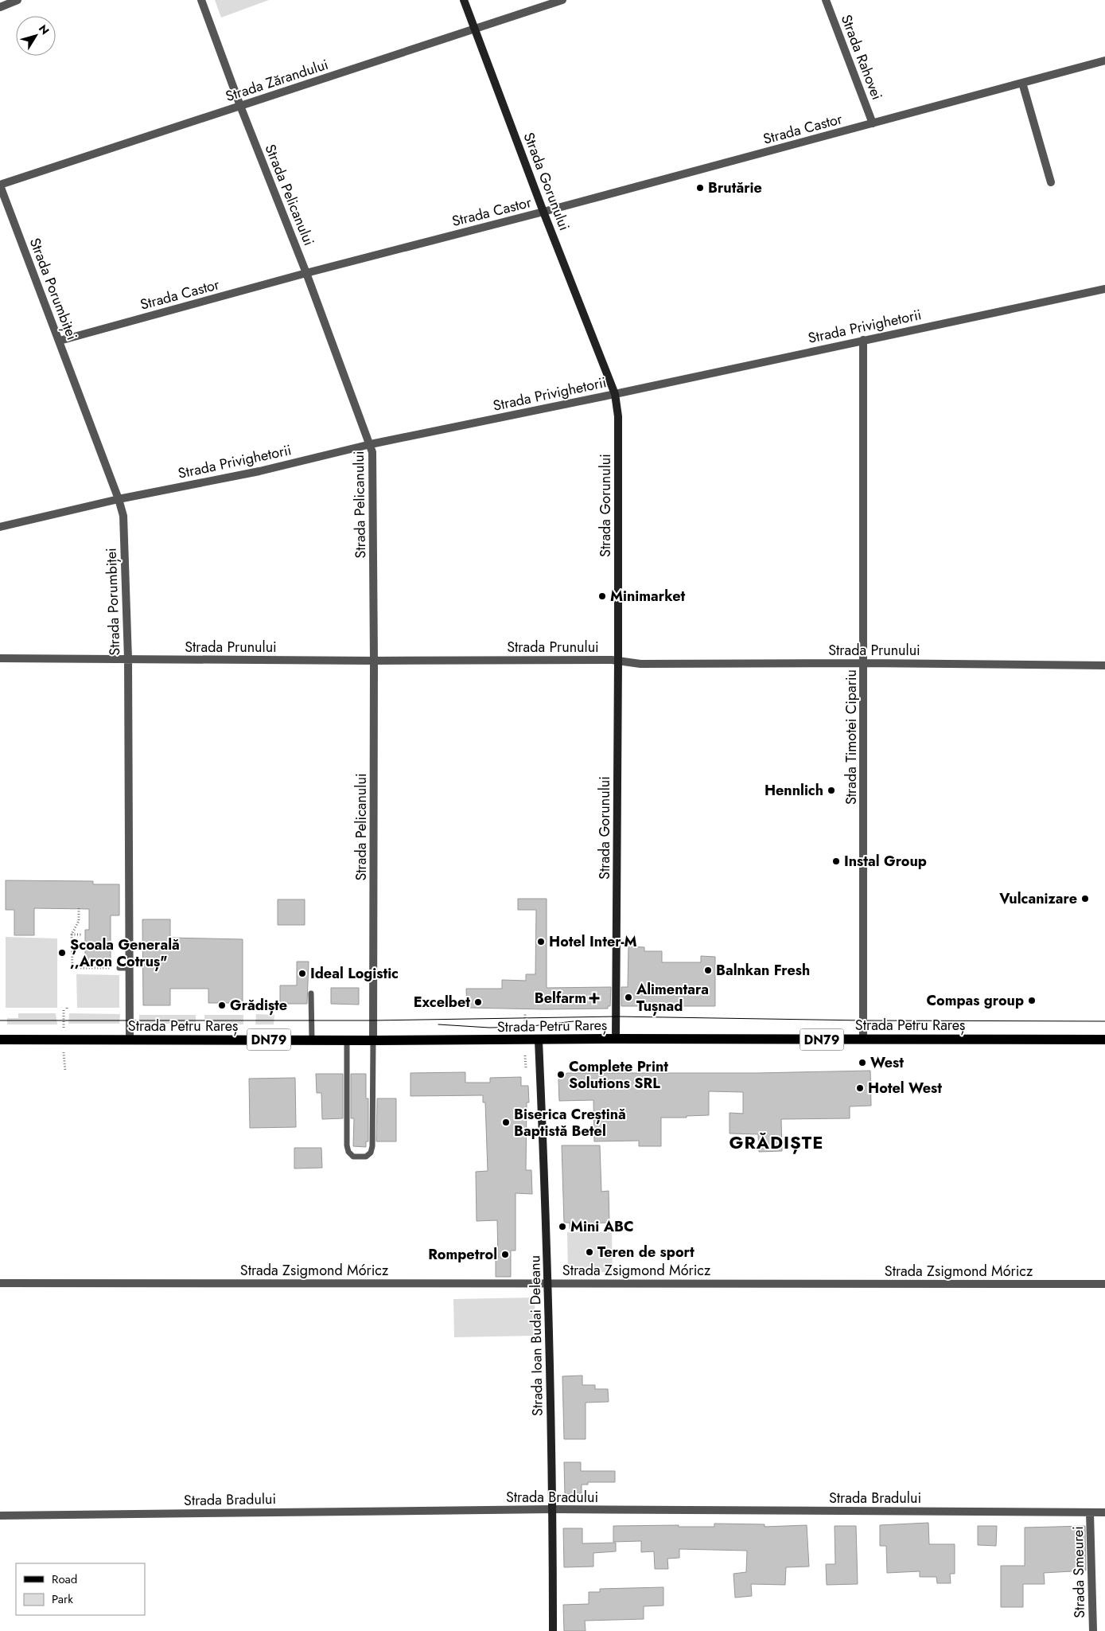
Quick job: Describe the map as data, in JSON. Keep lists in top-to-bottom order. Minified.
{"streets":{"main road":["Strada Petru Rareș","DN79"],"street":["Strada Rahovei","Strada Zărandului","Strada Castor","Strada Gorunului","Strada Pelicanului","Strada Porumbiței","Strada Privighetorii","Strada Prunului","Strada Timotei Cipariu","Strada Zsigmond Móricz","Strada Ioan Budai Deleanu","Strada Bradului","Strada Smeurei"]},"crossings":[["Strada Rahovei","Strada Castor"],["Strada Zărandului","Strada Gorunului"],["Strada Zărandului","Strada Pelicanului"],["Strada Zărandului","Strada Porumbiței"],["Strada Castor","Strada Gorunului"],["Strada Castor","Strada Pelicanului"],["Strada Castor","Strada Porumbiței"],["Strada Gorunului","Strada Privighetorii"],["Strada Gorunului","Strada Prunului"],["Strada Gorunului","Strada Petru Rareș"],["Strada Pelicanului","Strada Privighetorii"],["Strada Pelicanului","Strada Prunului"],["Strada Pelicanului","Strada Petru Rareș"],["Strada Porumbiței","Strada Privighetorii"],["Strada Porumbiței","Strada Prunului"],["Strada Porumbiței","Strada Petru Rareș"],["Strada Privighetorii","Strada Timotei Cipariu"],["Strada Prunului","Strada Timotei Cipariu"],["Strada Timotei Cipariu","Strada Petru Rareș"],["Strada Petru Rareș","Strada Ioan Budai Deleanu"],["Strada Zsigmond Móricz","Strada Ioan Budai Deleanu"],["Strada Ioan Budai Deleanu","Strada Bradului"],["Strada Bradului","Strada Smeurei"]],"districts":["GRĂDIȘTE"],"places":{"other":["Brutărie","Minimarket","Hennlich","Instal Group","Vulcanizare","Hotel Inter-M","Școala Generală ,,Aron Cotruș\"","Balnkan Fresh","Ideal Logistic","Alimentara Tușnad","Compas group","Excelbet","Grădiște","West","Complete Print Solutions SRL","Hotel West","Biserica Creștină Baptistă Betel","Mini ABC","Teren de sport","Rompetrol"],"health":["Belfarm"]},"legend":["Road","Park"],"north":"top right"}
